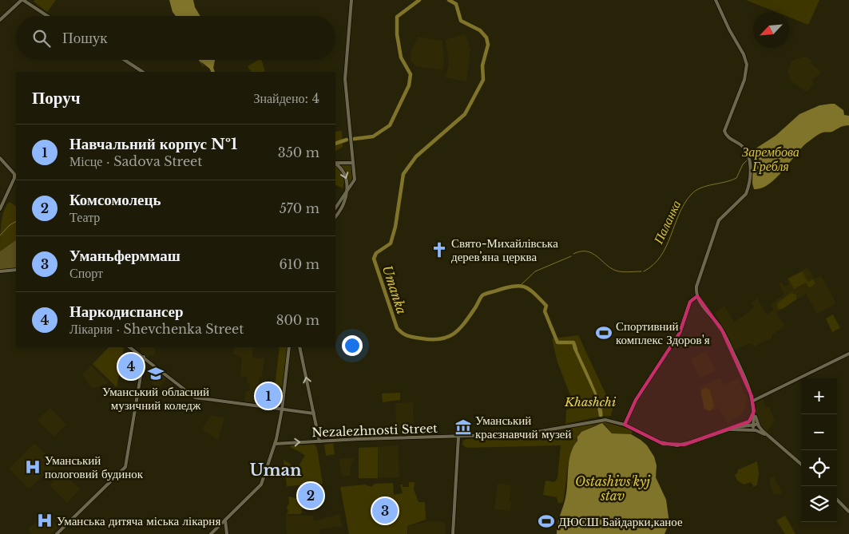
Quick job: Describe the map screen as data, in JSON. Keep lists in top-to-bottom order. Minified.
{"streets":{"main road":["Nezalezhnosti Street"]},"districts":["Uman"],"water":["Зарембова Гребля","Паланка","Umanka","Ostashivs'kyj stav"],"parks":["Khashchi"],"places":{"church":["Свято-Михайлівська деревʼяна церква"],"sports":["Спортивний комплекс Здоров'я","ДЮСШ Байдарки,каное"],"school or university":["Уманський обласний музичний коледж"],"museum":["Уманський краєзнавчий музей"],"hospital":["Уманський пологовий будинок","Уманська дитяча міська лікарня"]},"north":"bottom left","page":{"search":"Пошук","heading":["Поруч","Знайдено: 4"],"list":[{"mark":"1","name":"Навчальний корпус №1","note":"Місце · Sadova Street","value":"350 m"},{"mark":"2","name":"Комсомолець","note":"Театр","value":"570 m"},{"mark":"3","name":"Уманьферммаш","note":"Спорт","value":"610 m"},{"mark":"4","name":"Наркодиспансер","note":"Лікарня · Shevchenka Street","value":"800 m"}],"pins":["4","1","2","3"],"map_buttons":["+","−"]}}
